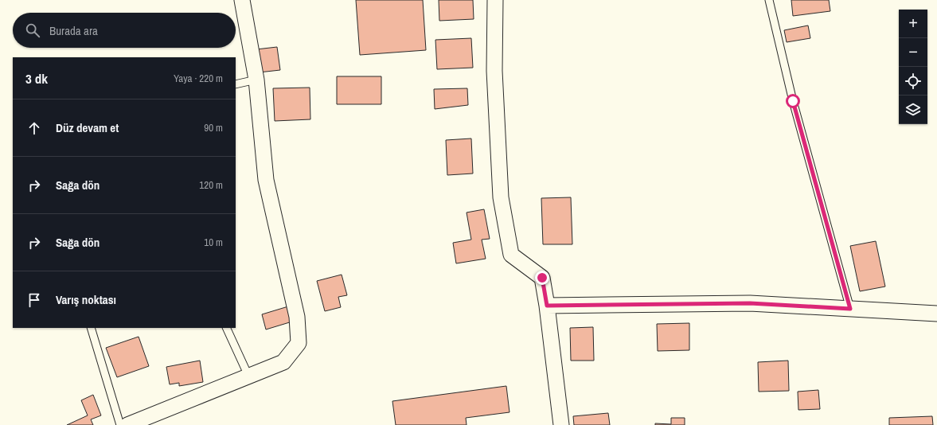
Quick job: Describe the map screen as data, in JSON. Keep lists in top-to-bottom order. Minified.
{"page":{"map_buttons":["+","−"],"search":"Burada ara","heading":["3 dk","Yaya · 220 m"],"list":[["Düz devam et","90 m"],["Sağa dön","120 m"],["Sağa dön","10 m"],"Varış noktası"]}}
